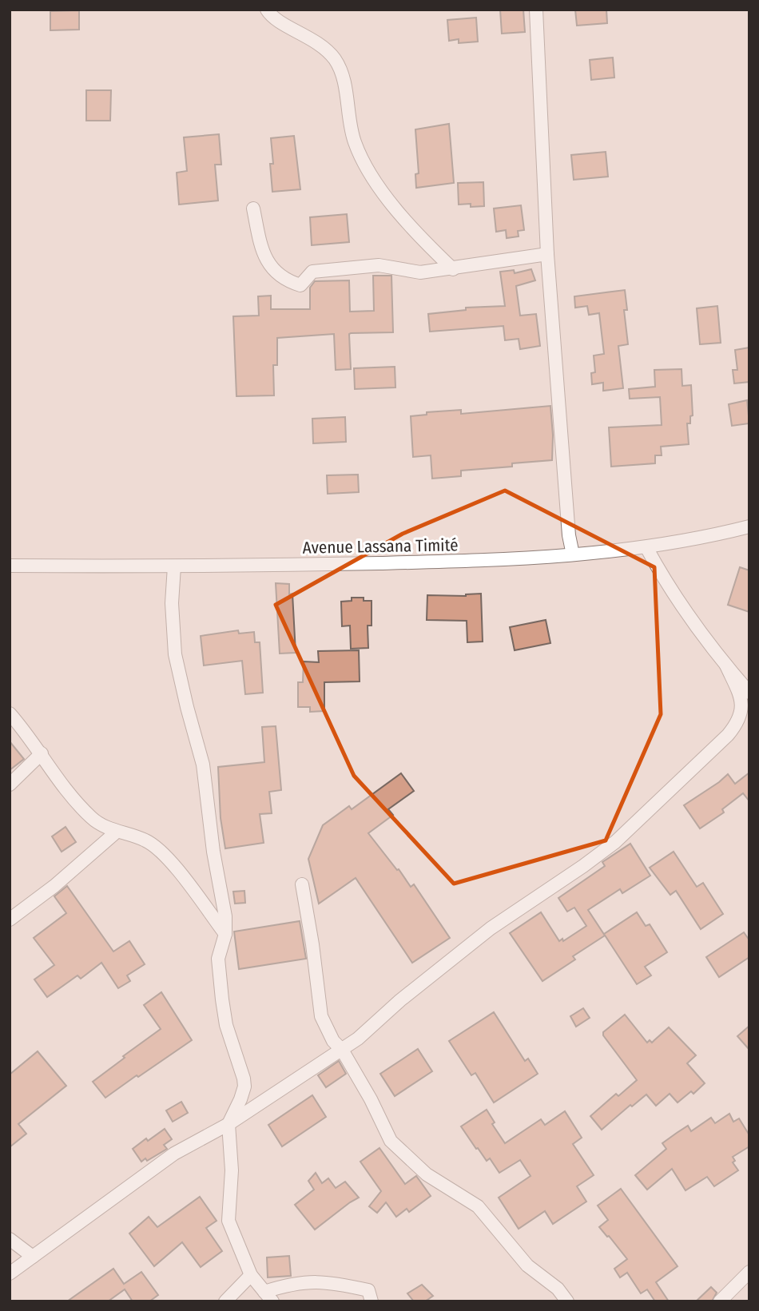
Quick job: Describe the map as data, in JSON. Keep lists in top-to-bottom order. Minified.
{"streets":{"street":["Avenue Lassana Timité"]}}
